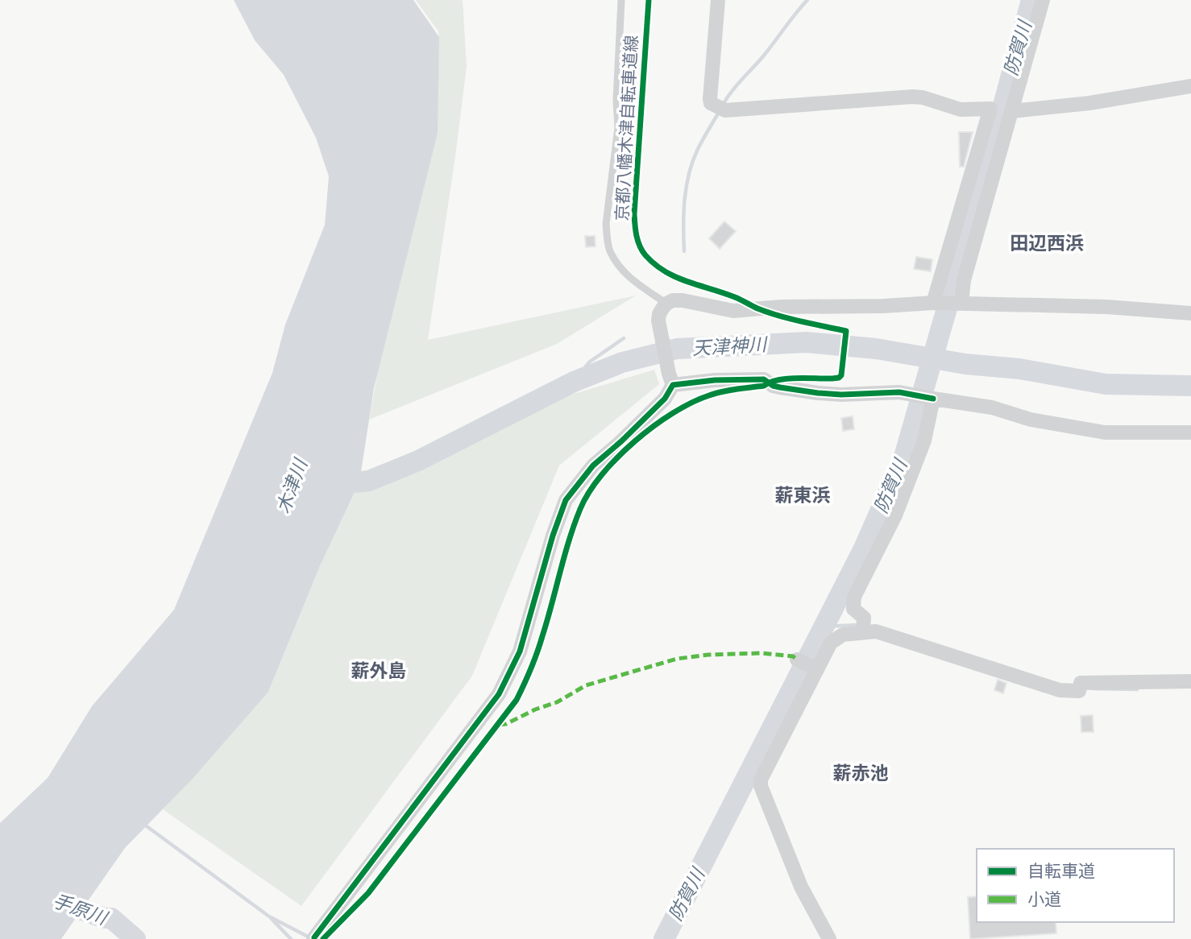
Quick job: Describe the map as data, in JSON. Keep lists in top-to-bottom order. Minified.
{"streets":{"cycle path":["京都八幡木津自転車道線"]},"districts":["田辺西浜","薪東浜","薪外島","薪赤池"],"water":["防賀川","天津神川","木津川","手原川"],"legend":["自転車道","小道"]}
